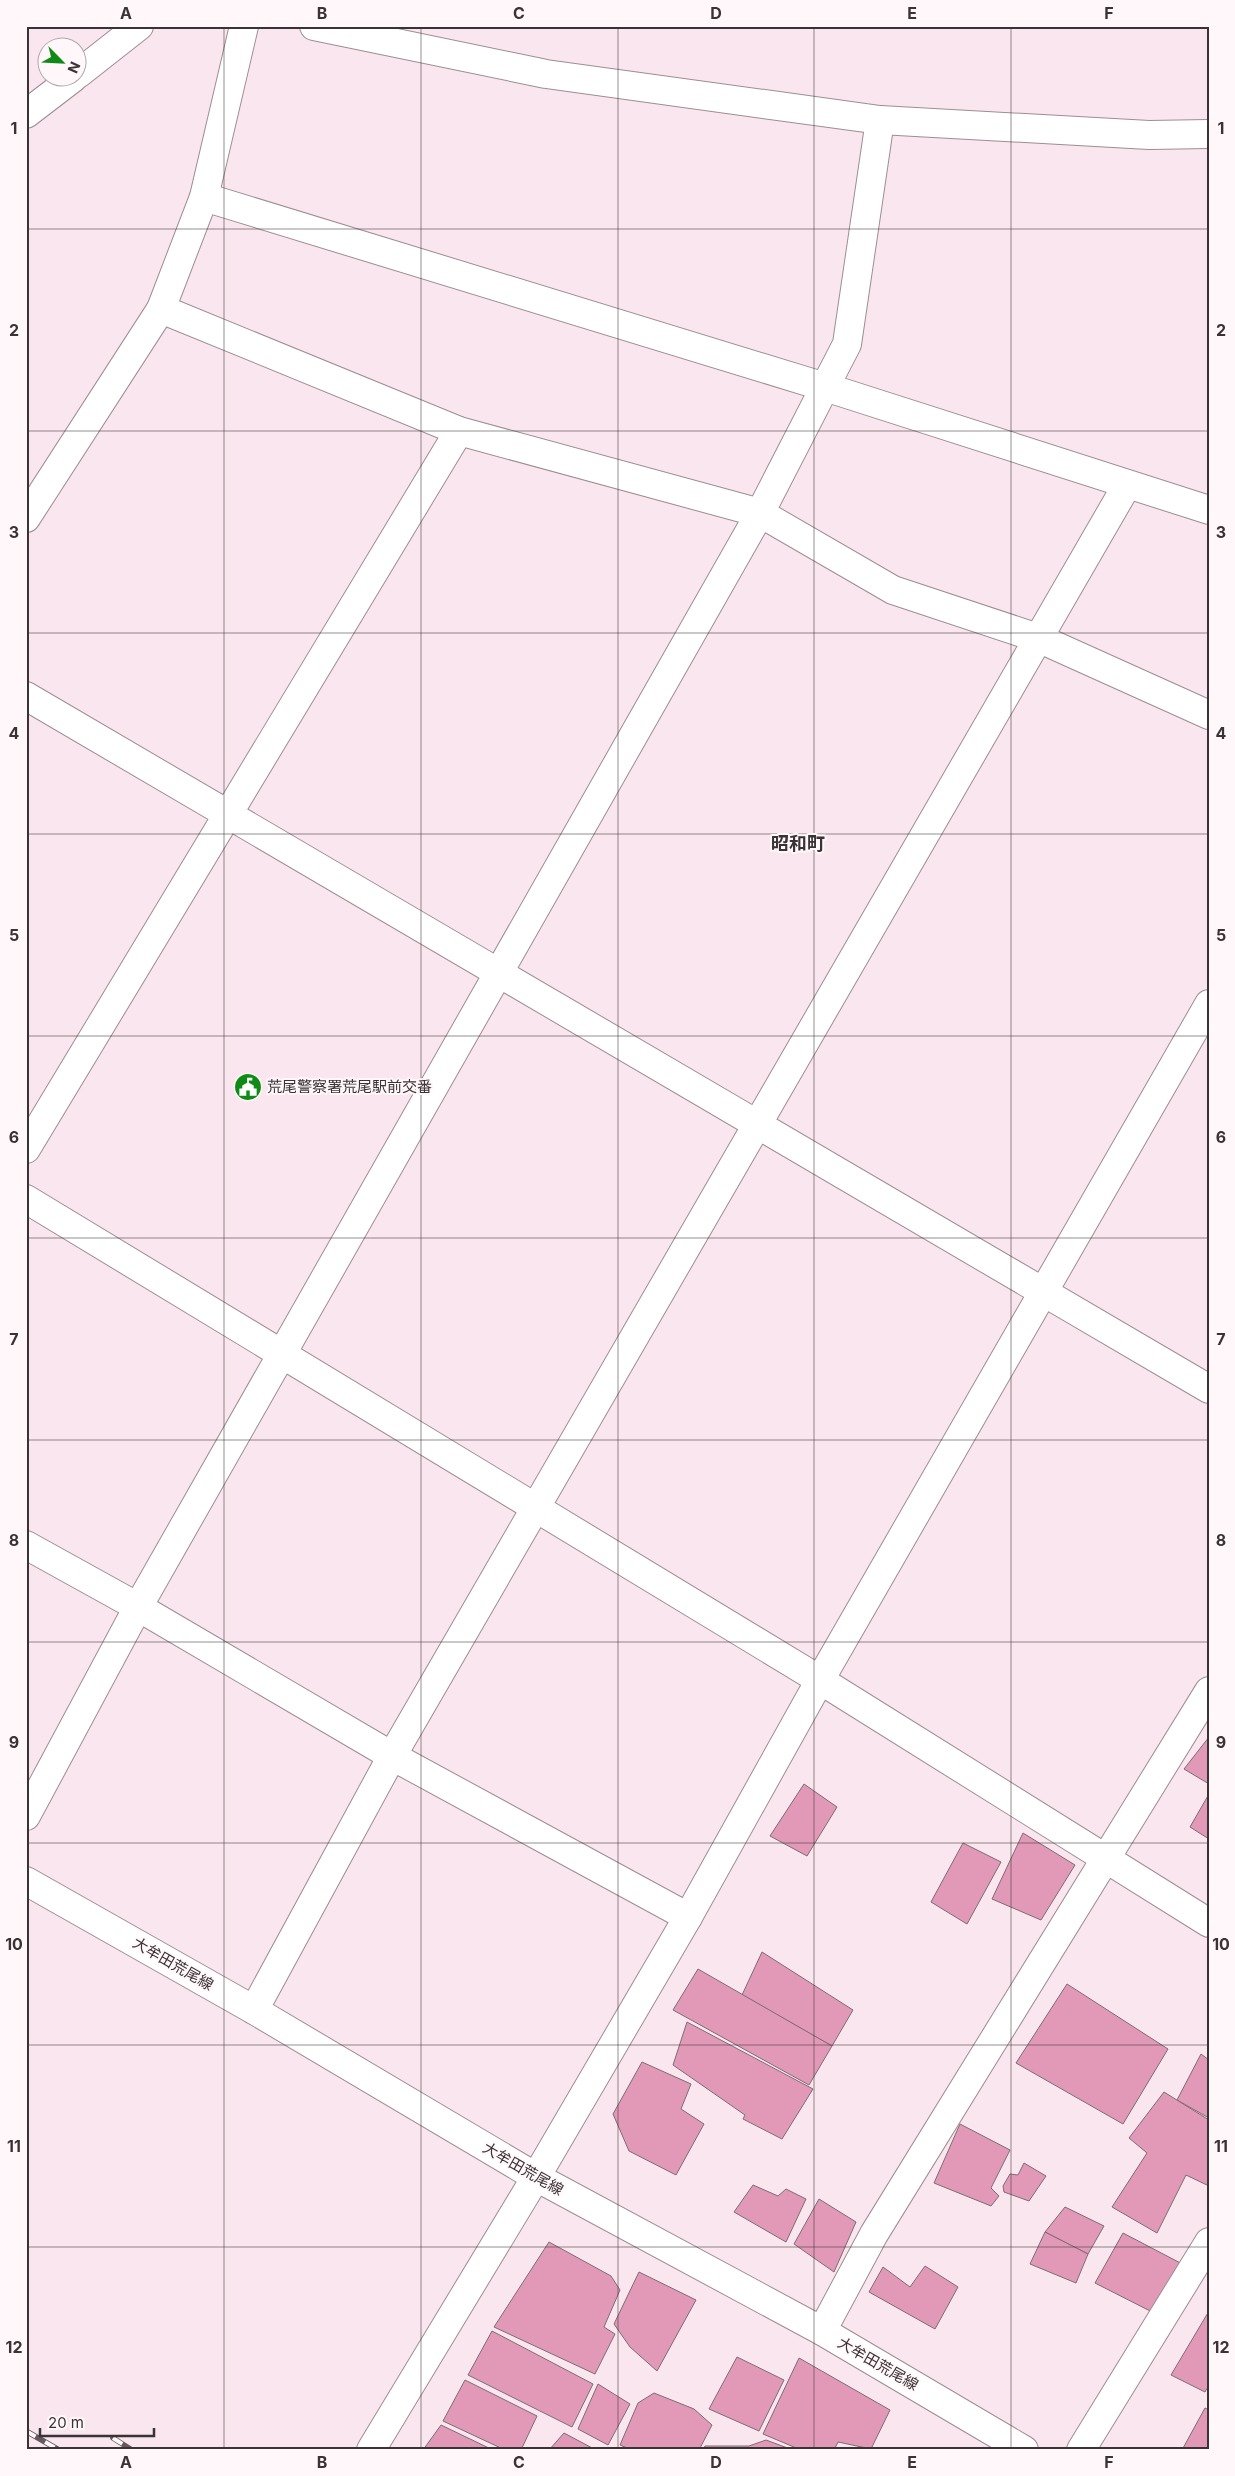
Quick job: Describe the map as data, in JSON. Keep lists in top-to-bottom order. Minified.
{"streets":{"street":["大牟田荒尾線"]},"districts":["昭和町"],"places":{"public building":["荒尾警察署荒尾駅前交番"]},"scale_bar":"20 m","north":"bottom right","grid":{"columns":["A","B","C","D","E","F"],"rows":["1","2","3","4","5","6","7","8","9","10","11","12"]}}
